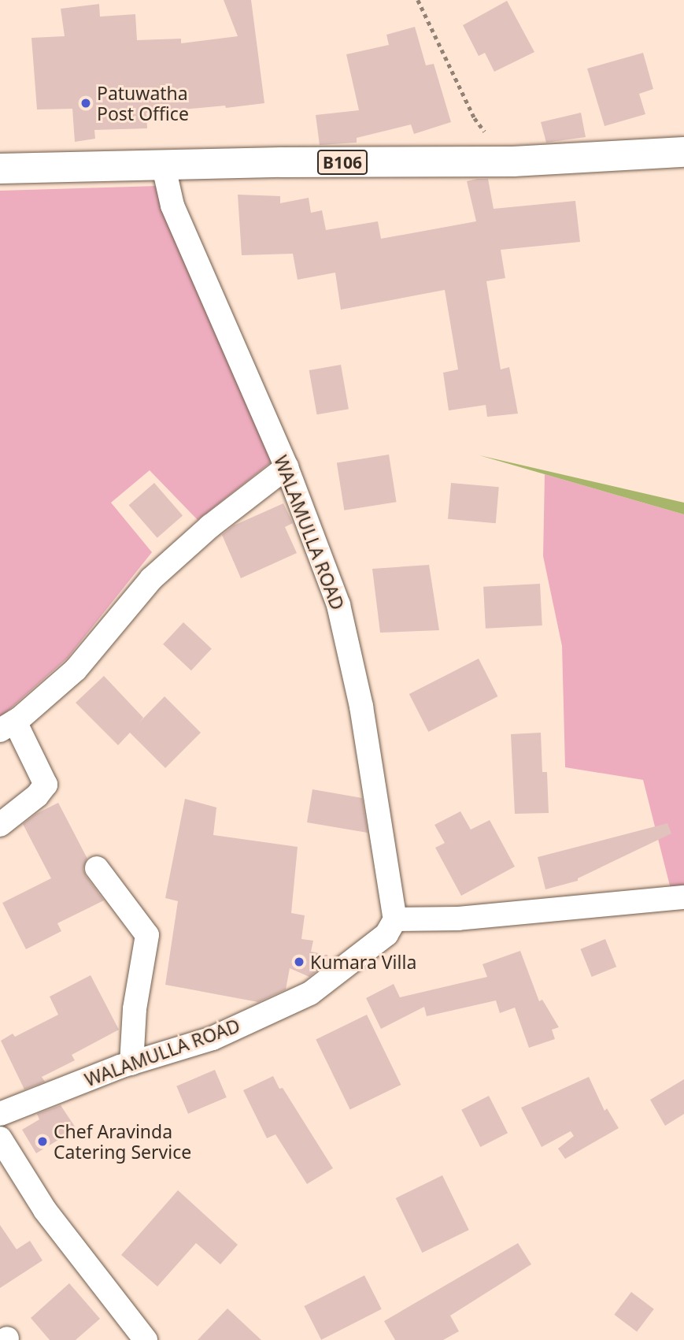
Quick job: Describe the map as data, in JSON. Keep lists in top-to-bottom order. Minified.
{"streets":{"main road":["B106"],"street":["WALAMULLA ROAD"]},"crossings":[["B106","WALAMULLA ROAD"]],"places":["Patuwatha Post Office","Kumara Villa","Chef Aravinda Catering Service"]}
